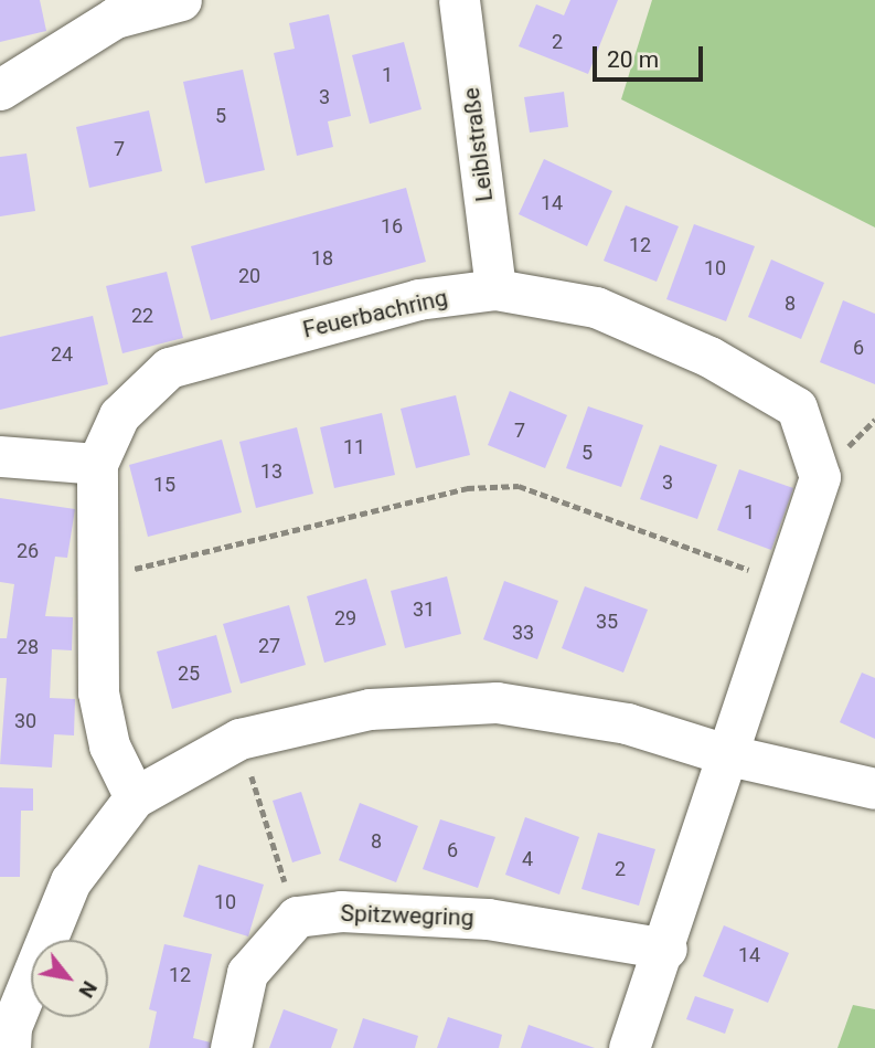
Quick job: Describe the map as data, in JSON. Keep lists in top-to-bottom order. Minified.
{"streets":{"street":["Leiblstraße","Feuerbachring","Spitzwegring"]},"crossings":[["Leiblstraße","Feuerbachring"],["Feuerbachring","Spitzwegring"]],"house_numbers":["2","1","3","5","7","14","16","12","18","10","20","8","22","6","24","7","11","5","13","3","15","1","26","31","29","35","33","27","28","25","30","8","6","4","2","10","14","12"],"scale_bar":"20 m","north":"bottom right"}
